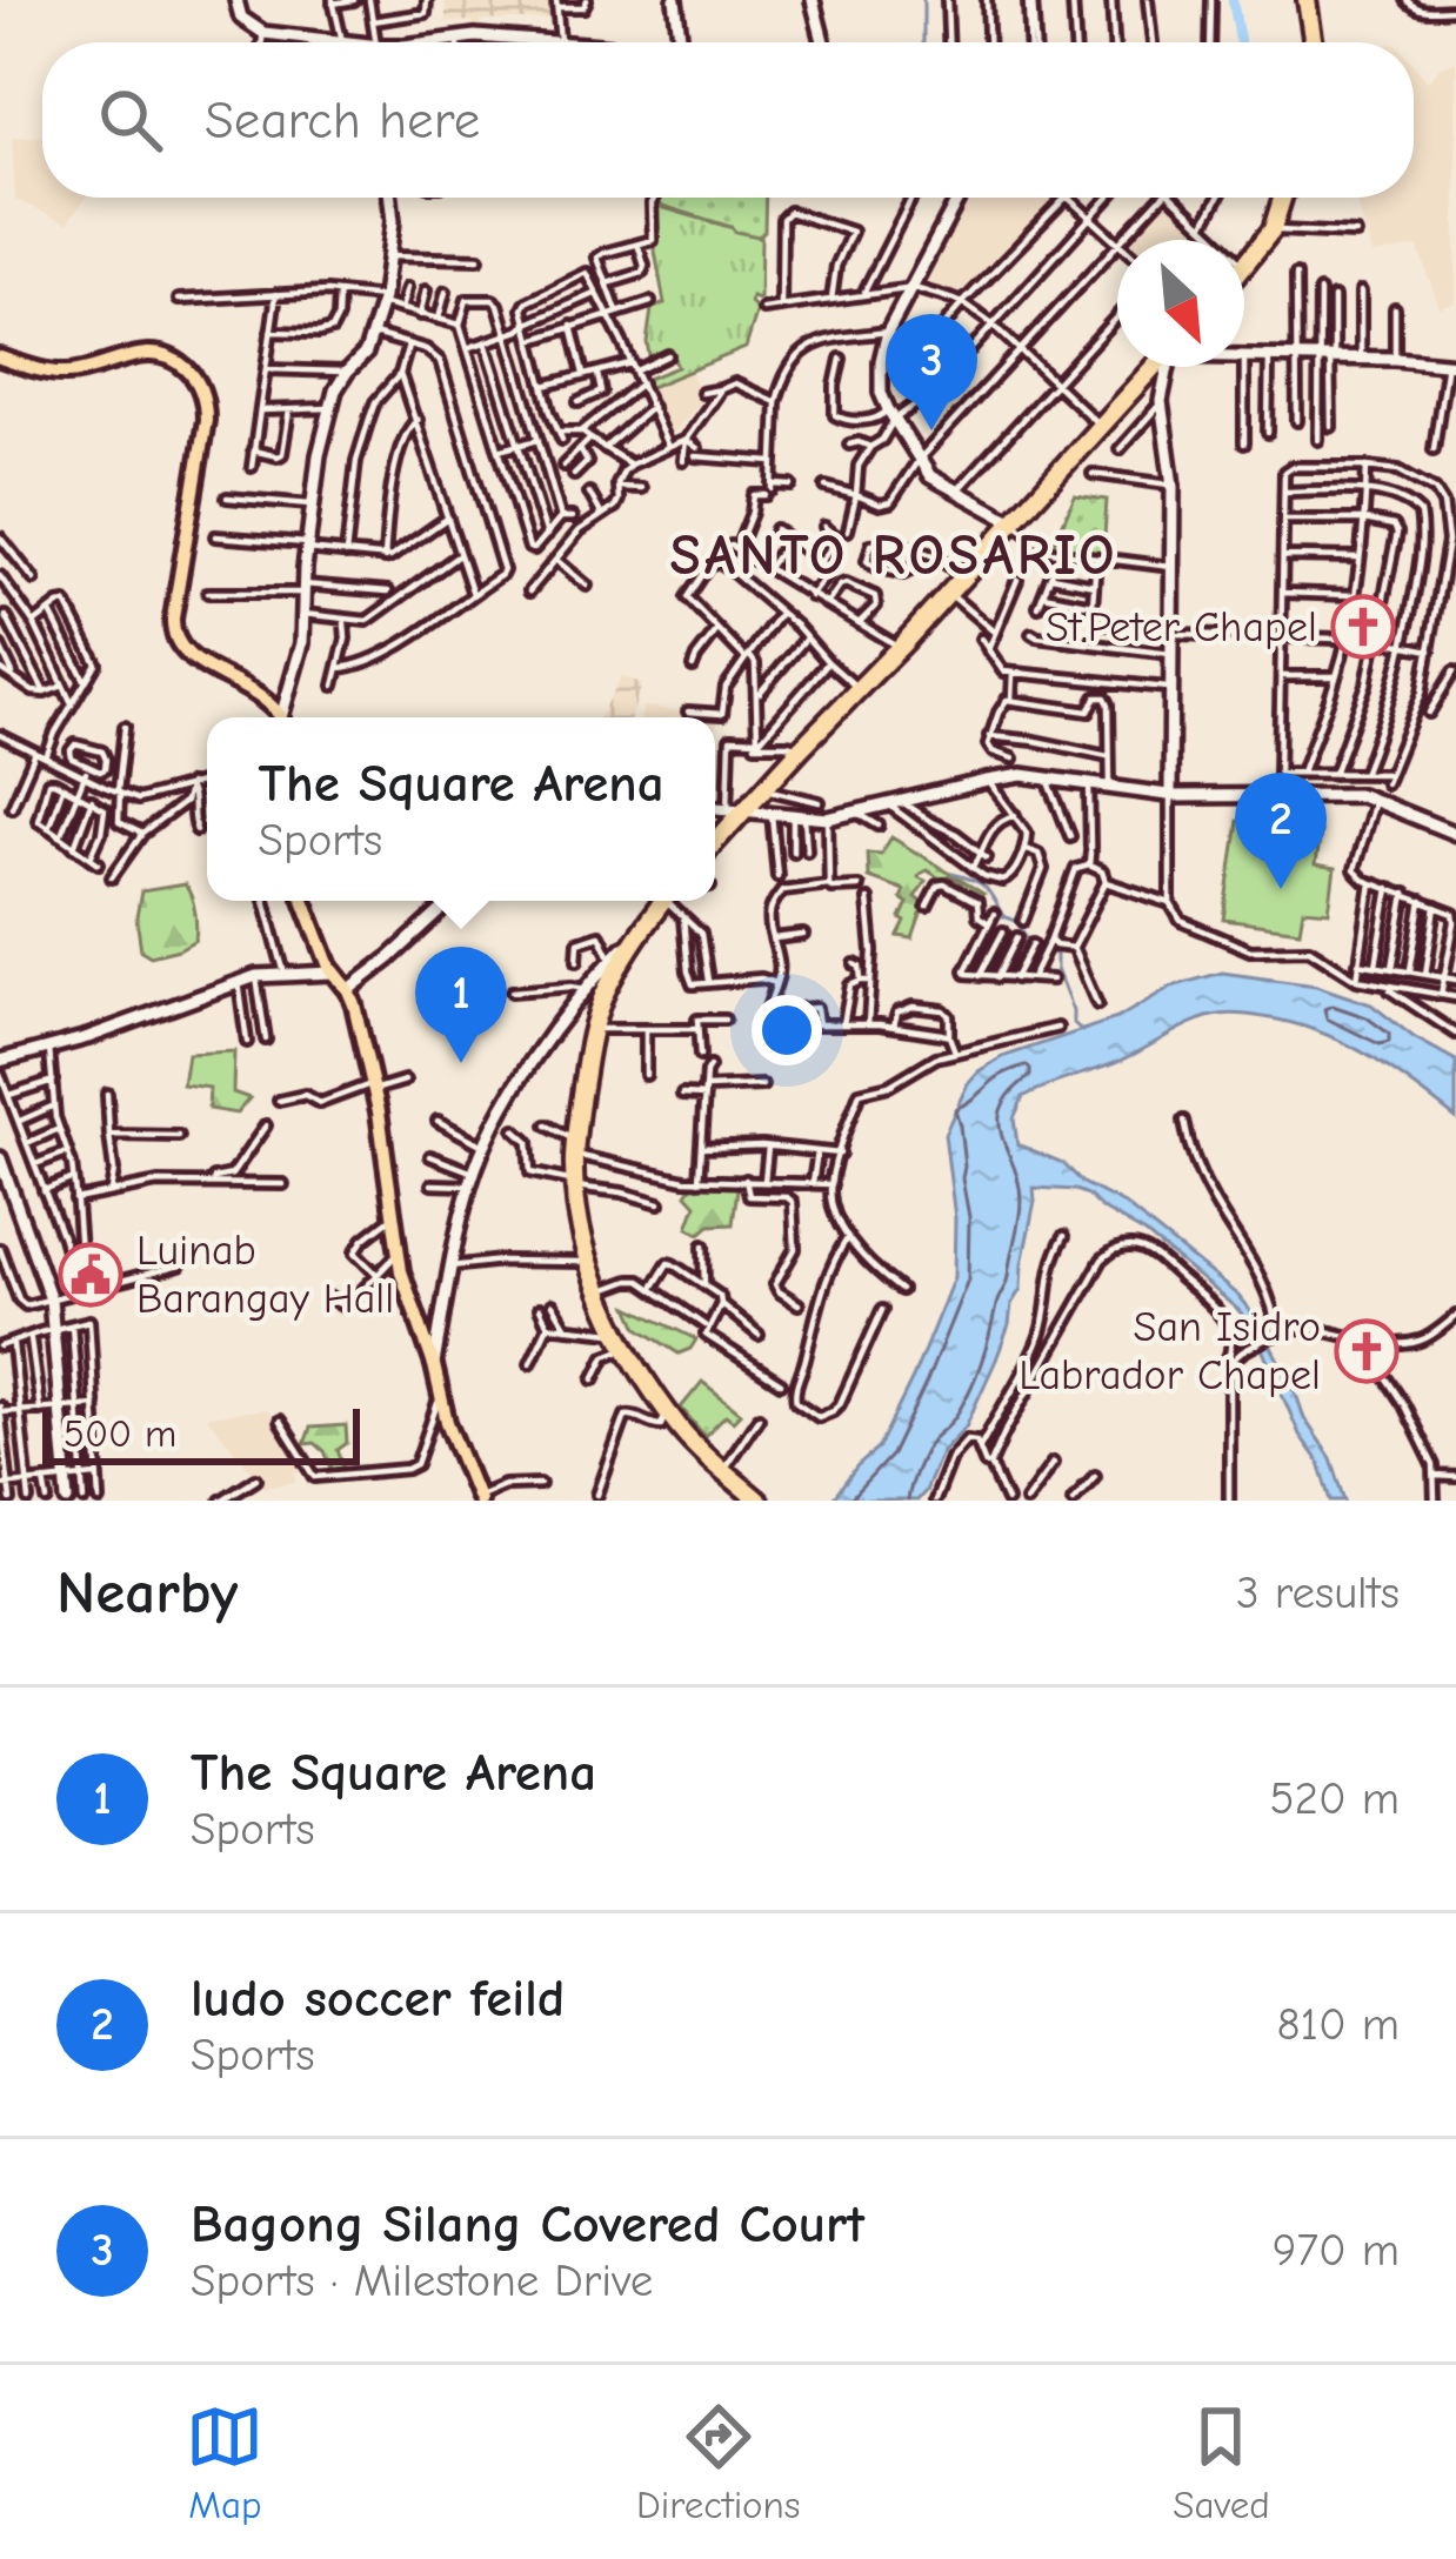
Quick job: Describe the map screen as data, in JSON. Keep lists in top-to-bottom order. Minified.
{"districts":["SANTO ROSARIO"],"places":{"church":["St.Peter Chapel","San Isidro Labrador Chapel"],"public building":["Luinab Barangay Hall"]},"scale_bar":"500 m","north":"bottom right","page":{"search":"Search here","pins":["3","2","1"],"popup":["The Square Arena","Sports"],"scale":"500 m","heading":["Nearby","3 results"],"list":[{"mark":"1","name":"The Square Arena","note":"Sports","value":"520 m"},{"mark":"2","name":"ludo soccer feild","note":"Sports","value":"810 m"},{"mark":"3","name":"Bagong Silang Covered Court","note":"Sports · Milestone Drive","value":"970 m"}],"nav":["Map","Directions","Saved"]}}
